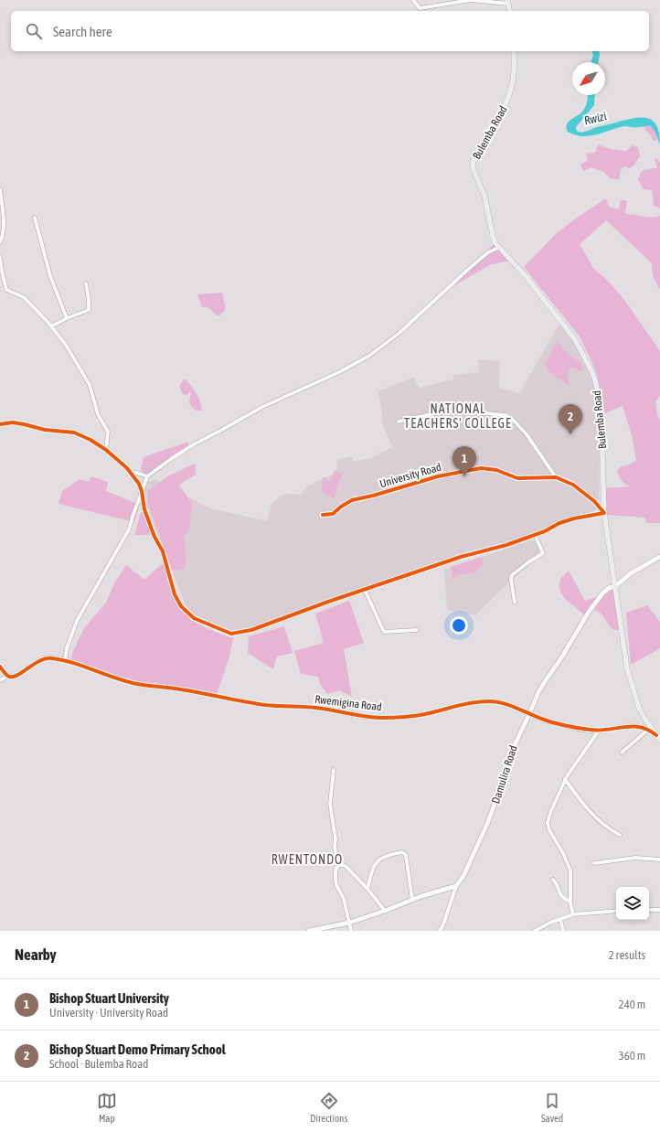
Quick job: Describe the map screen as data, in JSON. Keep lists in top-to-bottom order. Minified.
{"streets":{"main road":["Bulemba Road"],"street":["University Road","Rwemigina Road","Damulira Road"]},"crossings":[["Bulemba Road","University Road"],["Bulemba Road","Damulira Road"],["Rwemigina Road","Damulira Road"]],"districts":["NATIONAL TEACHERS' COLLEGE","RWENTONDO"],"water":["Rwizi"],"north":"bottom left","page":{"search":"Search here","pins":["2","1"],"heading":["Nearby","2 results"],"list":[{"mark":"1","name":"Bishop Stuart University","note":"University · University Road","value":"240 m"},{"mark":"2","name":"Bishop Stuart Demo Primary School","note":"School · Bulemba Road","value":"360 m"}],"nav":["Map","Directions","Saved"]}}
